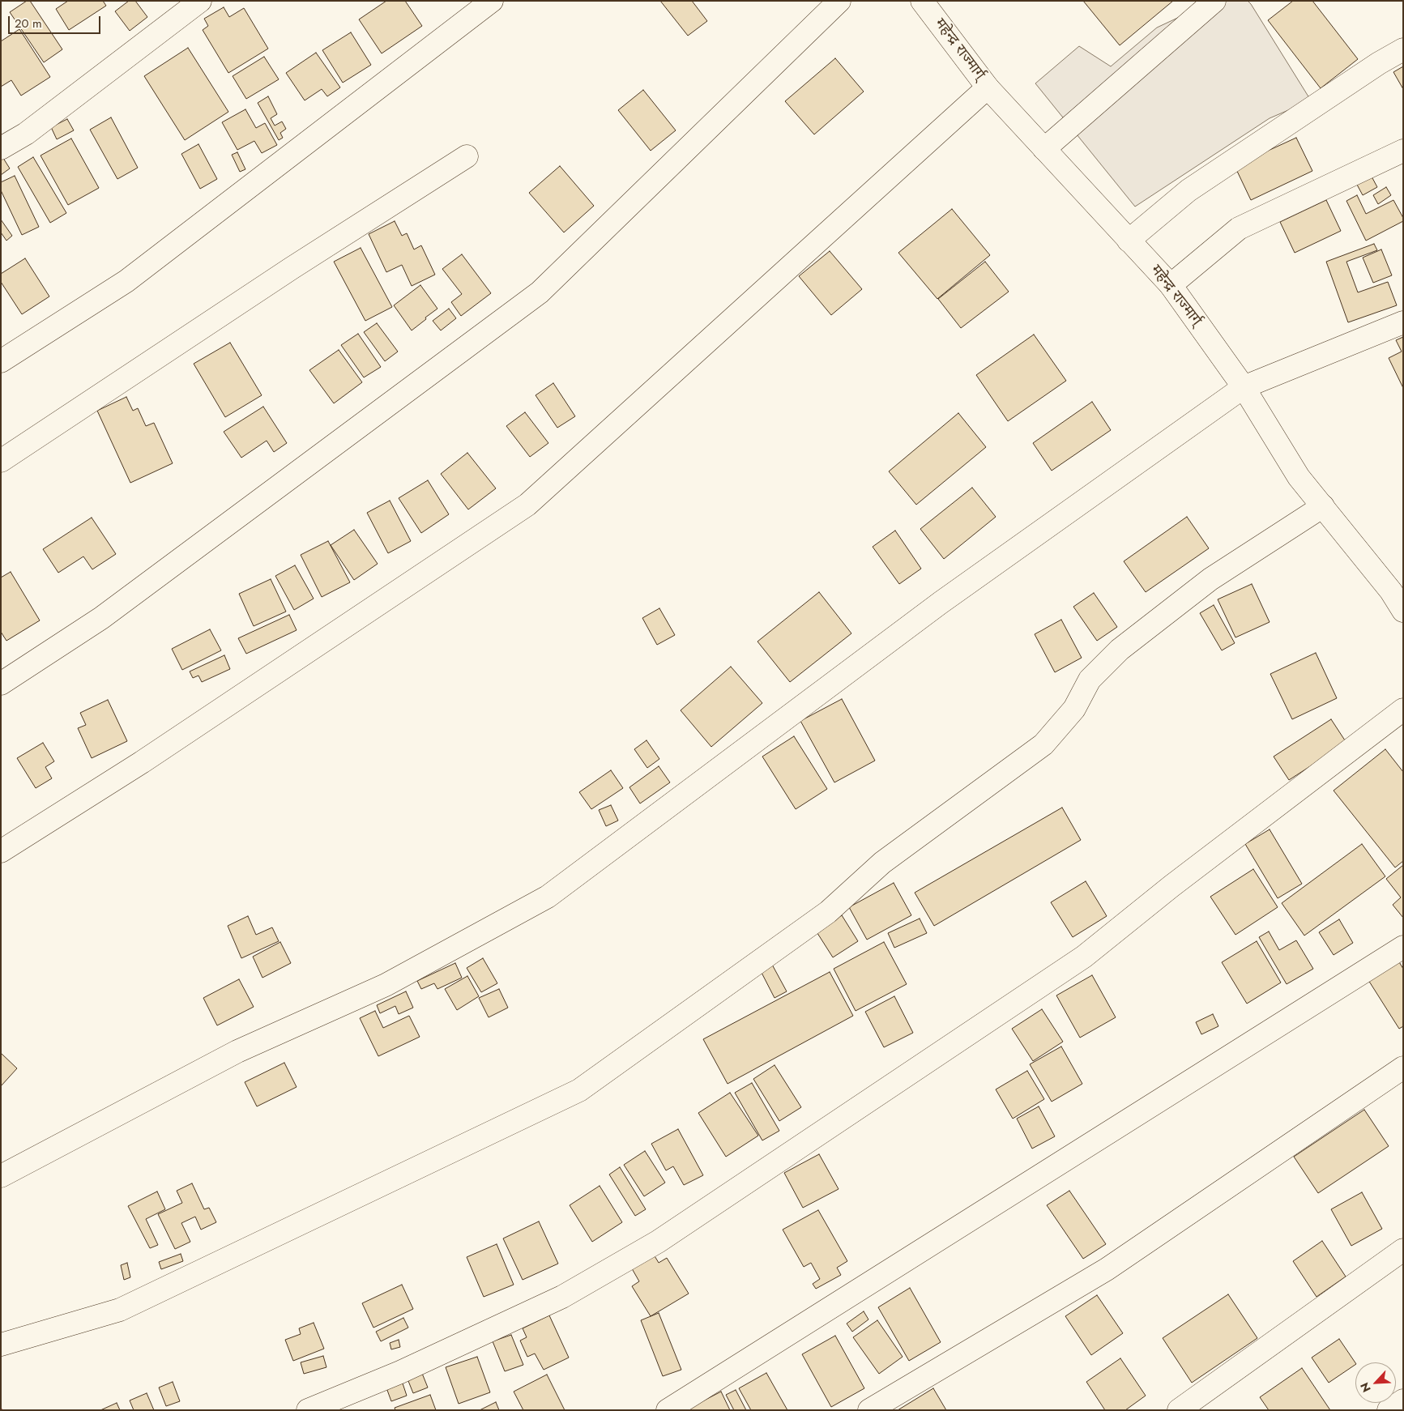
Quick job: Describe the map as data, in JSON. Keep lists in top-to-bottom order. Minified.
{"streets":{"main road":["महेन्द्र राज्मार्ग्"]},"scale_bar":"20 m","north":"bottom left"}
